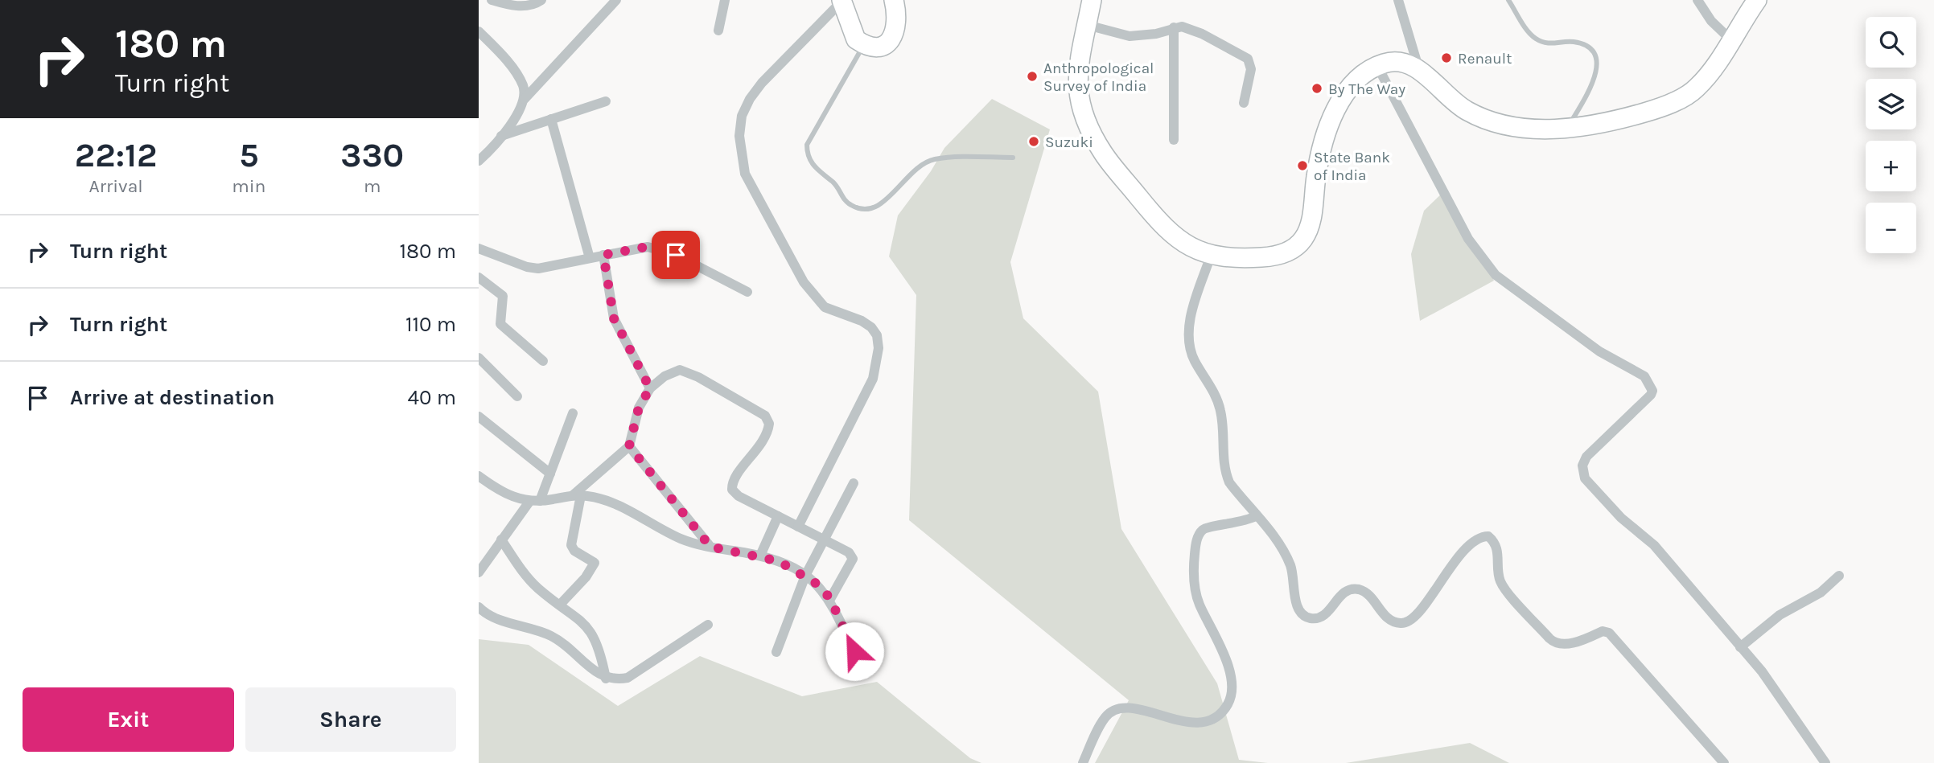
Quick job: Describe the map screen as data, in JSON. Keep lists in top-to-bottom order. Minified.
{"places":["Renault","Anthropological Survey of India","By The Way","Suzuki","State Bank of India"],"page":{"turn":["180 m","Turn right"],"map_buttons":["+","−"],"eta":["22:12","Arrival","5","min","330","m"],"list":[{"name":"Turn right","value":"180 m"},{"name":"Turn right","value":"110 m"},{"name":"Arrive at destination","value":"40 m"}],"buttons":["Exit","Share"]}}
